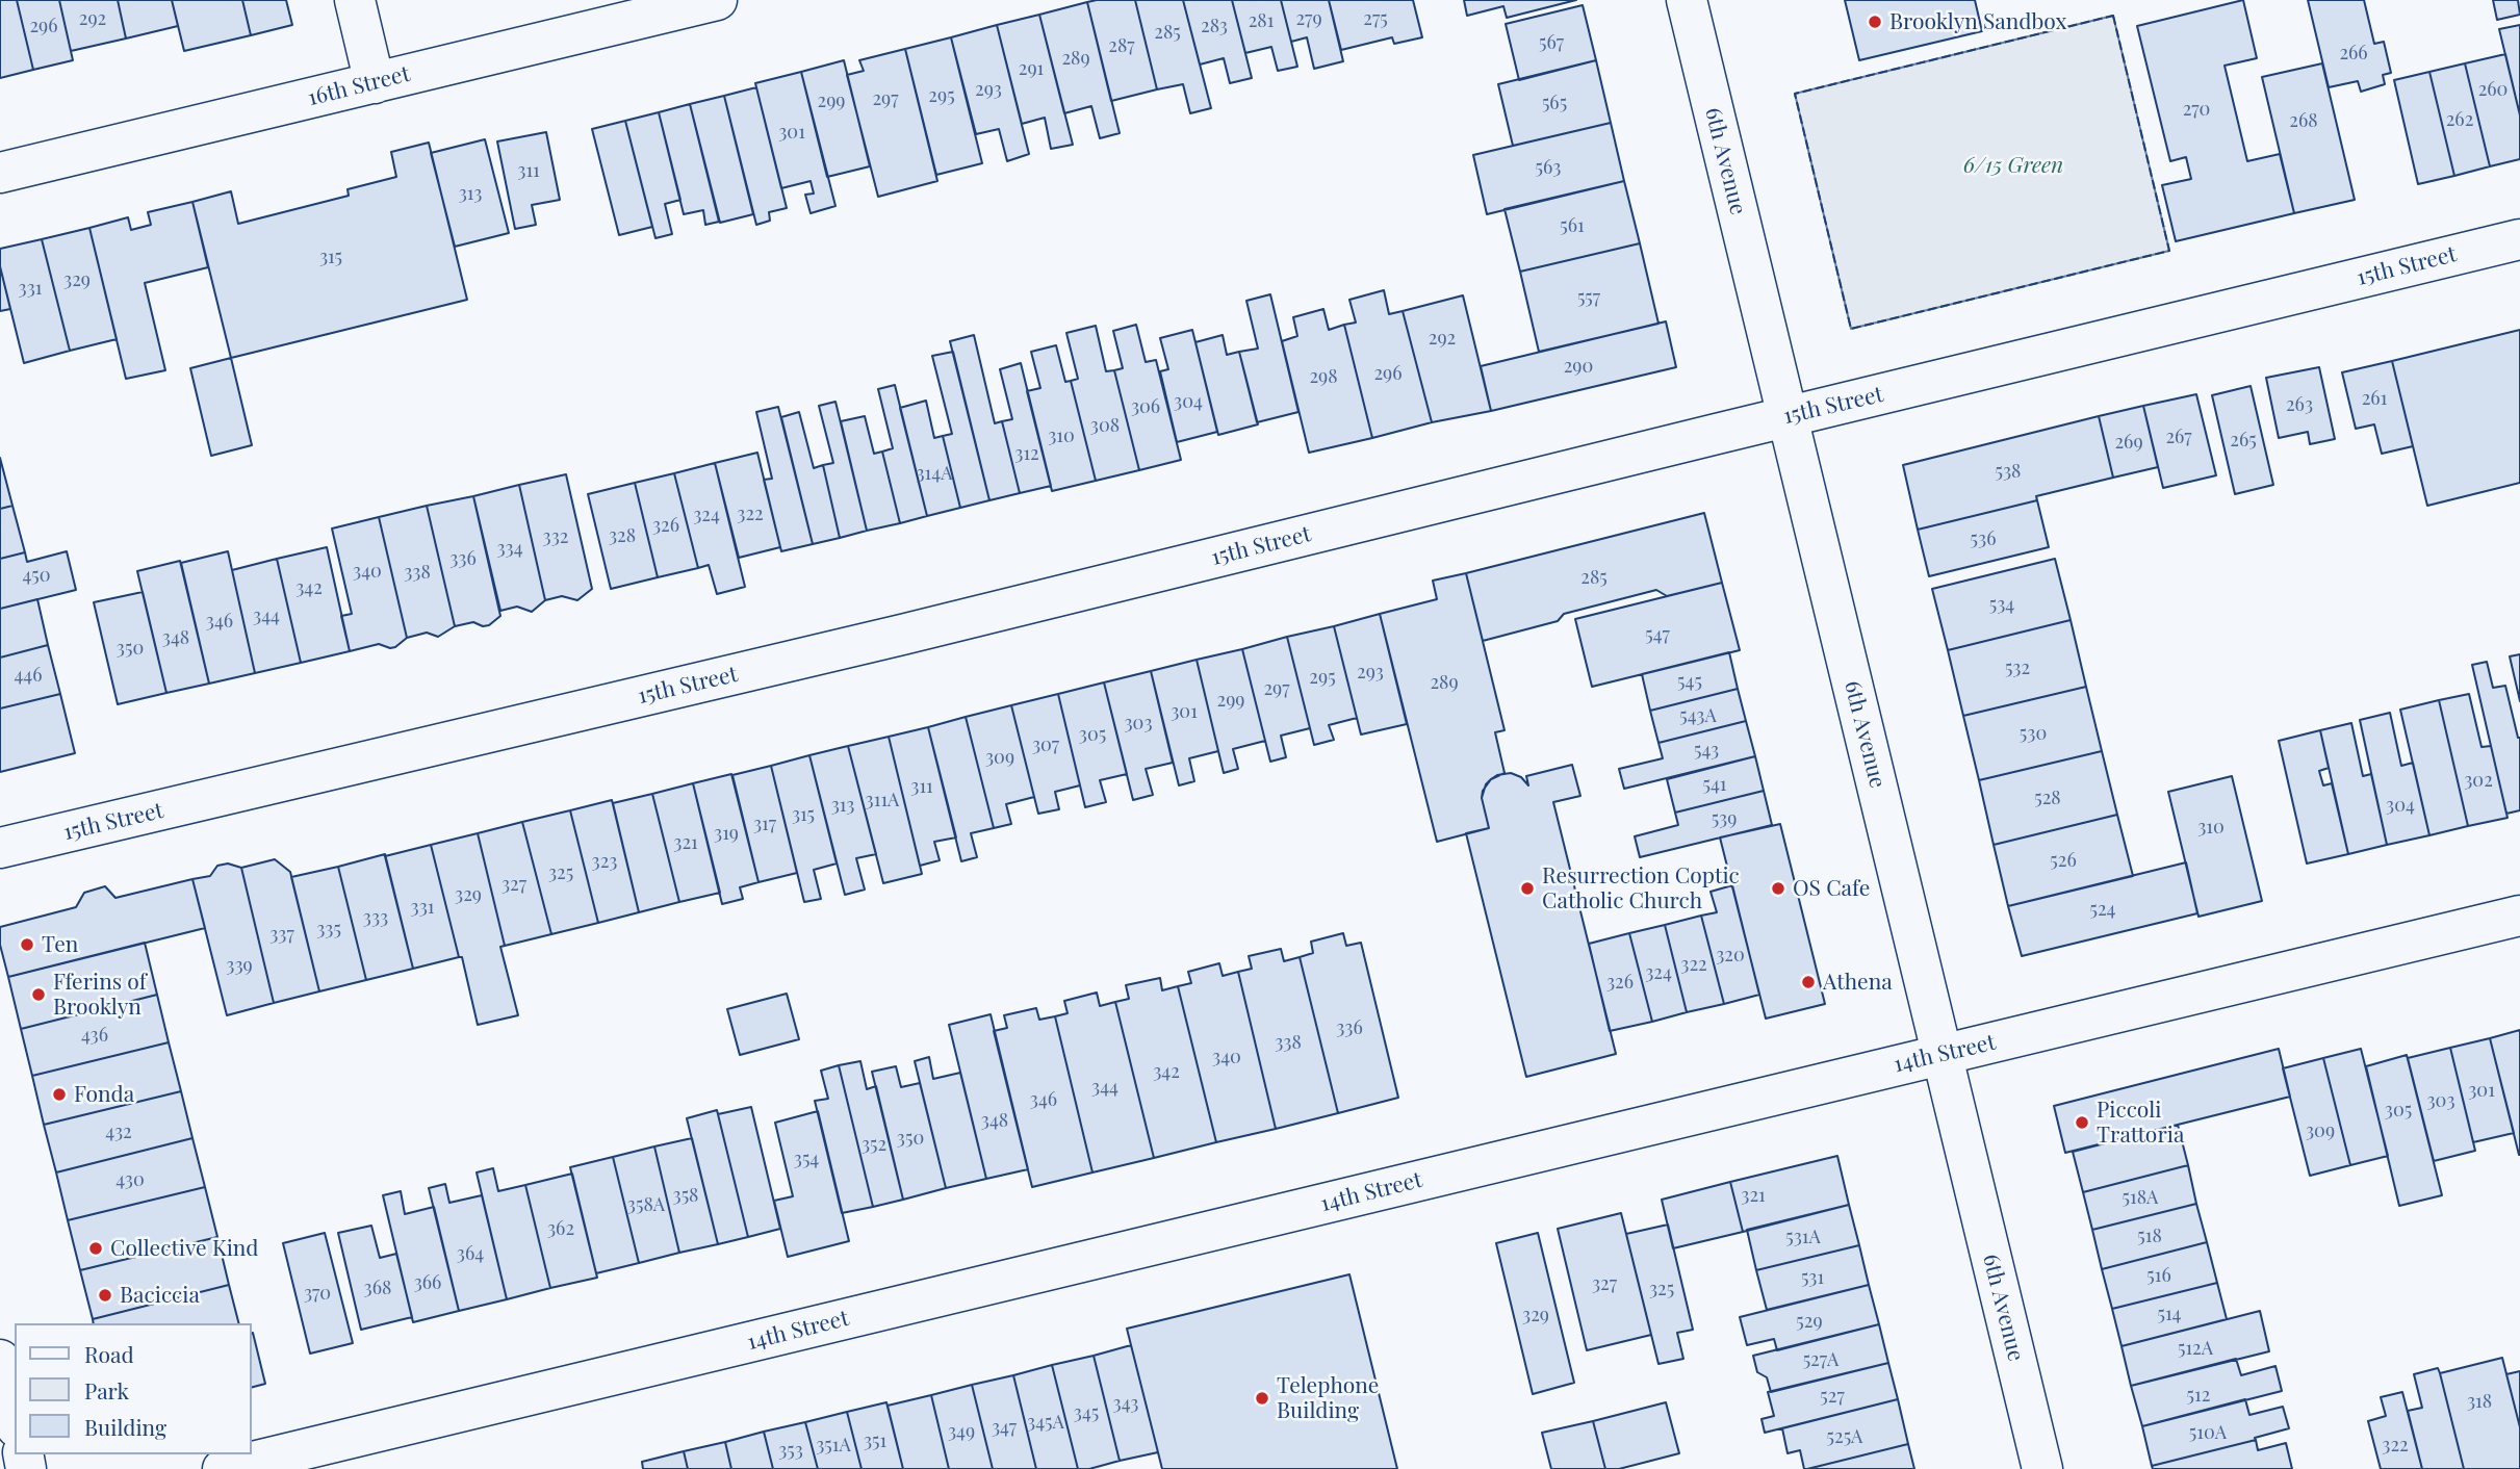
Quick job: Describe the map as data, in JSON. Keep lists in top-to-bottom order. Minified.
{"streets":{"street":["16th Street","6th Avenue","15th Street","14th Street"]},"crossings":[["6th Avenue","15th Street"],["6th Avenue","14th Street"]],"parks":["6/15 Green"],"places":["Brooklyn Sandbox","Resurrection Coptic Catholic Church","OS Cafe","Ten","Athena","Fferins of Brooklyn","Fonda","Piccoli Trattoria","Collective Kind","Baciccia","Telephone Building"],"house_numbers":["292","279","275","281","296","283","285","567","287","266","289","291","293","260","295","297","299","565","270","262","268","301","563","311","313","561","315","329","331","557","292","290","296","298","261","304","263","306","308","310","267","265","269","312","538","314A","322","324","326","328","332","536","334","336","340","338","450","285","342","534","344","346","547","348","350","532","293","446","295","545","289","297","299","301","543A","303","530","305","307","543","309","302","541","311","528","311A","313","304","315","539","317","310","319","321","526","323","325","327","329","331","524","333","335","337","320","322","339","324","326","336","436","338","340","342","344","301","346","303","305","348","309","432","350","352","354","430","358","321","518A","358A","362","518","531A","364","516","531","366","327","368","325","370","514","329","529","512A","527A","512","527","318","343","345","345A","347","349","510A","525A","351","351A","322","353"],"legend":["Road","Park","Building"]}
